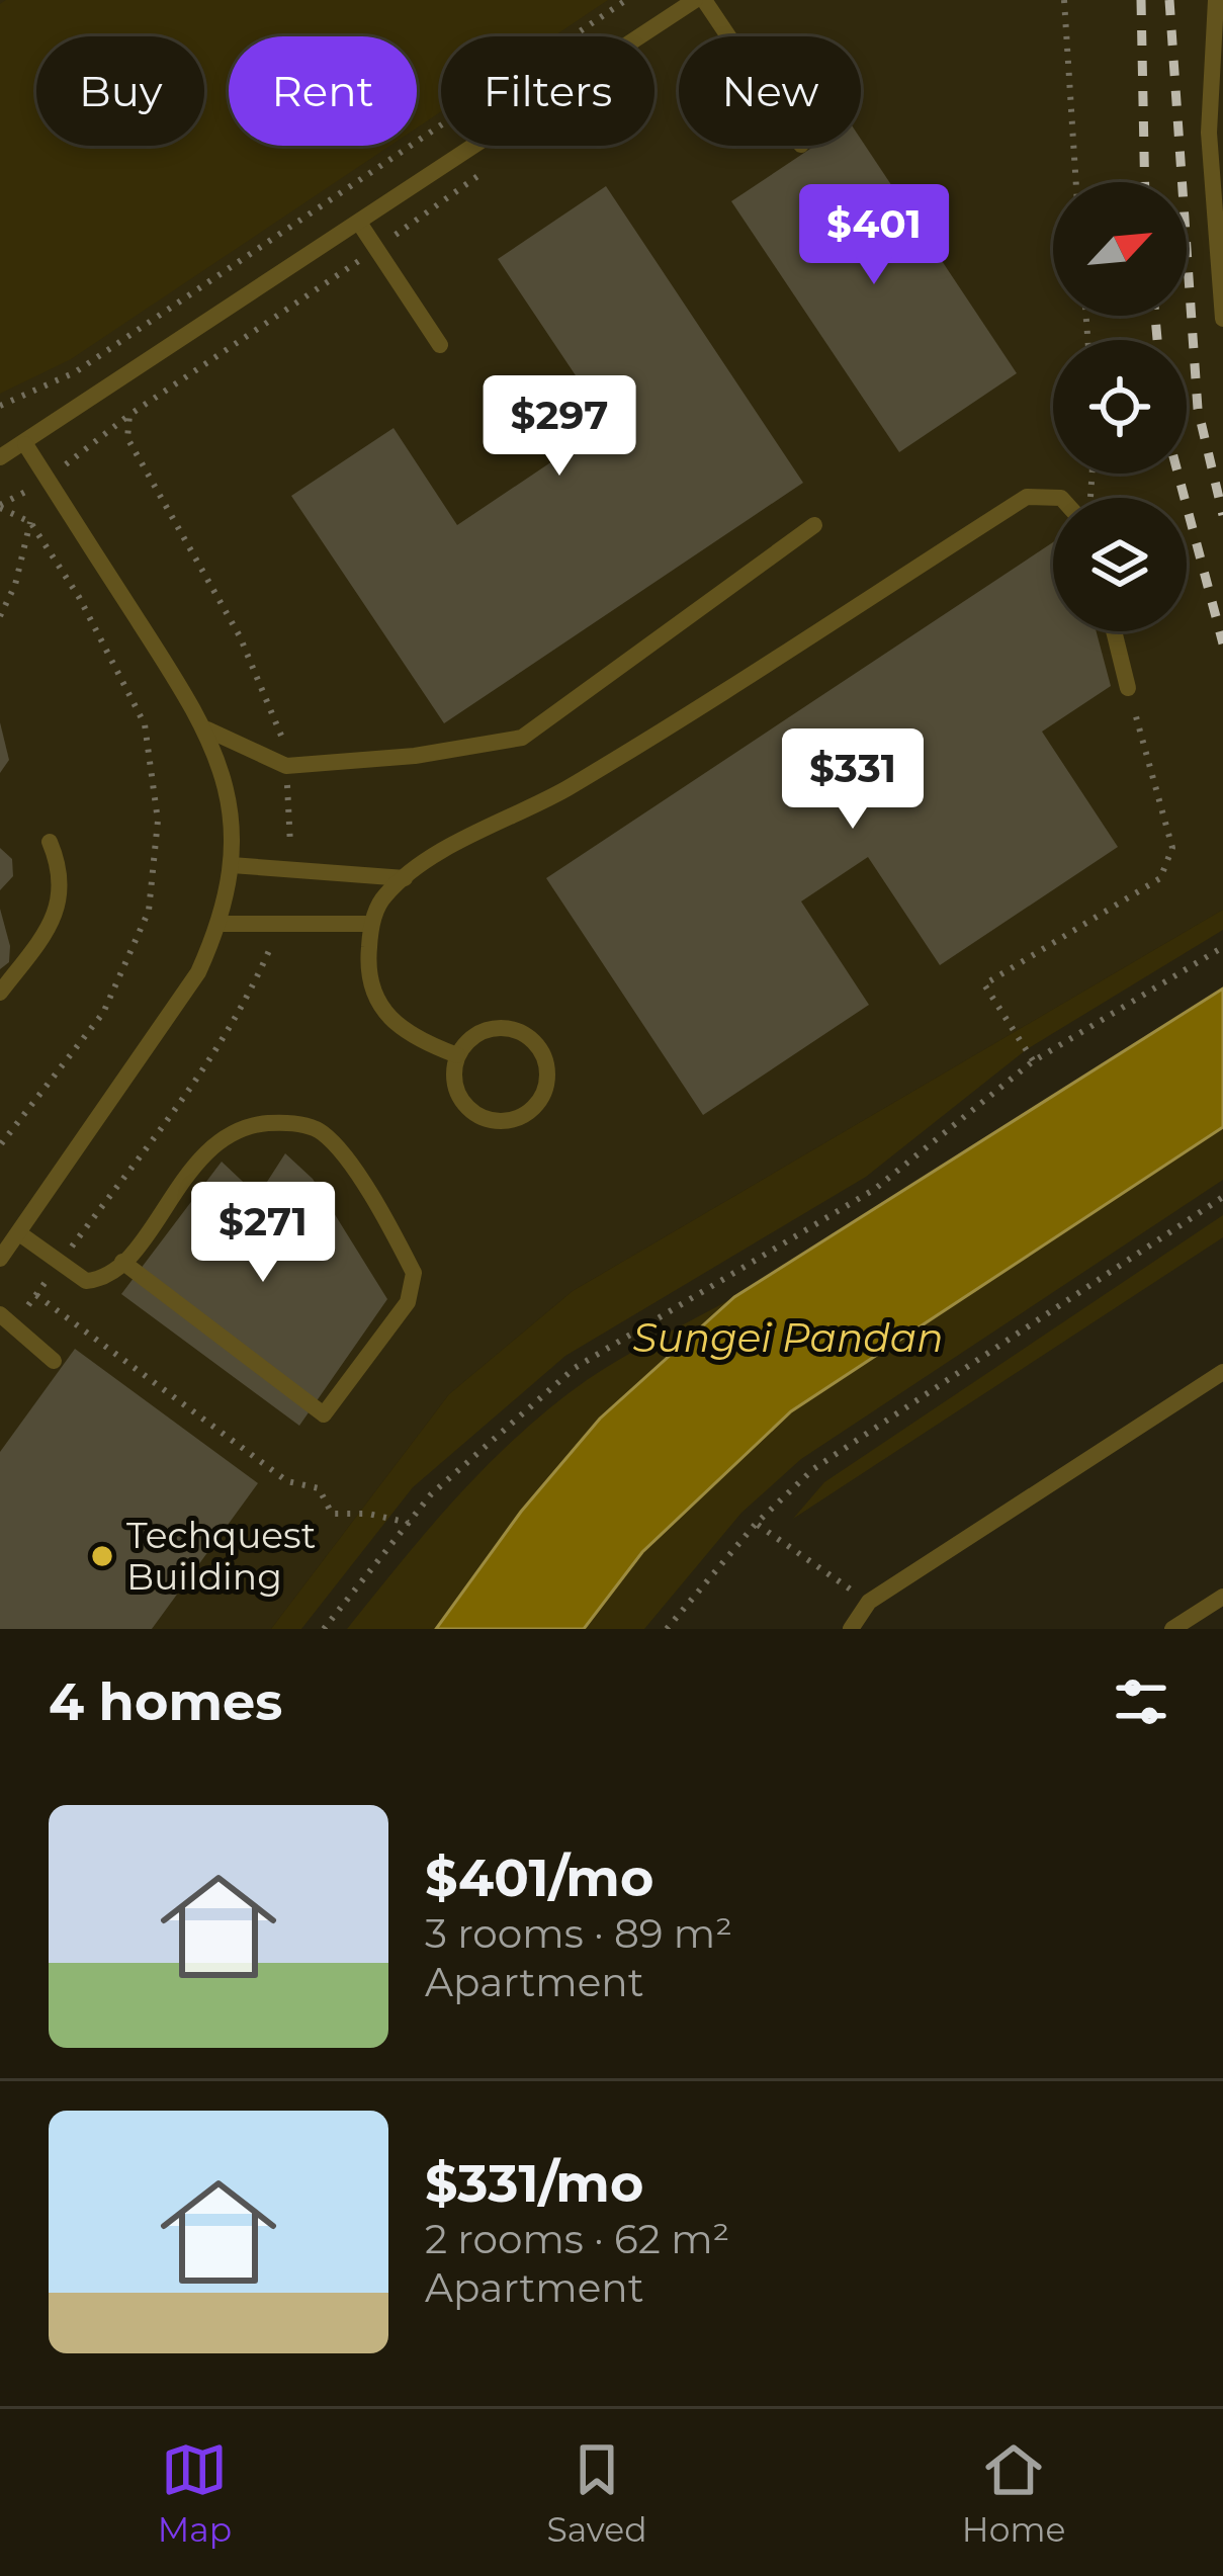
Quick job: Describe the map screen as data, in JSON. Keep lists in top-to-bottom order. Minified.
{"water":["Sungei Pandan"],"places":["Techquest Building"],"north":"top right","page":{"chip":["Buy","Rent","Filters","New"],"price":["$401","$297","$331","$271"],"heading":"4 homes","list":[{"name":"$401/mo","note":"3 rooms · 89 m² · Apartment"},{"name":"$331/mo","note":"2 rooms · 62 m² · Apartment"}],"tabs":["Map","Saved","Home"]}}
